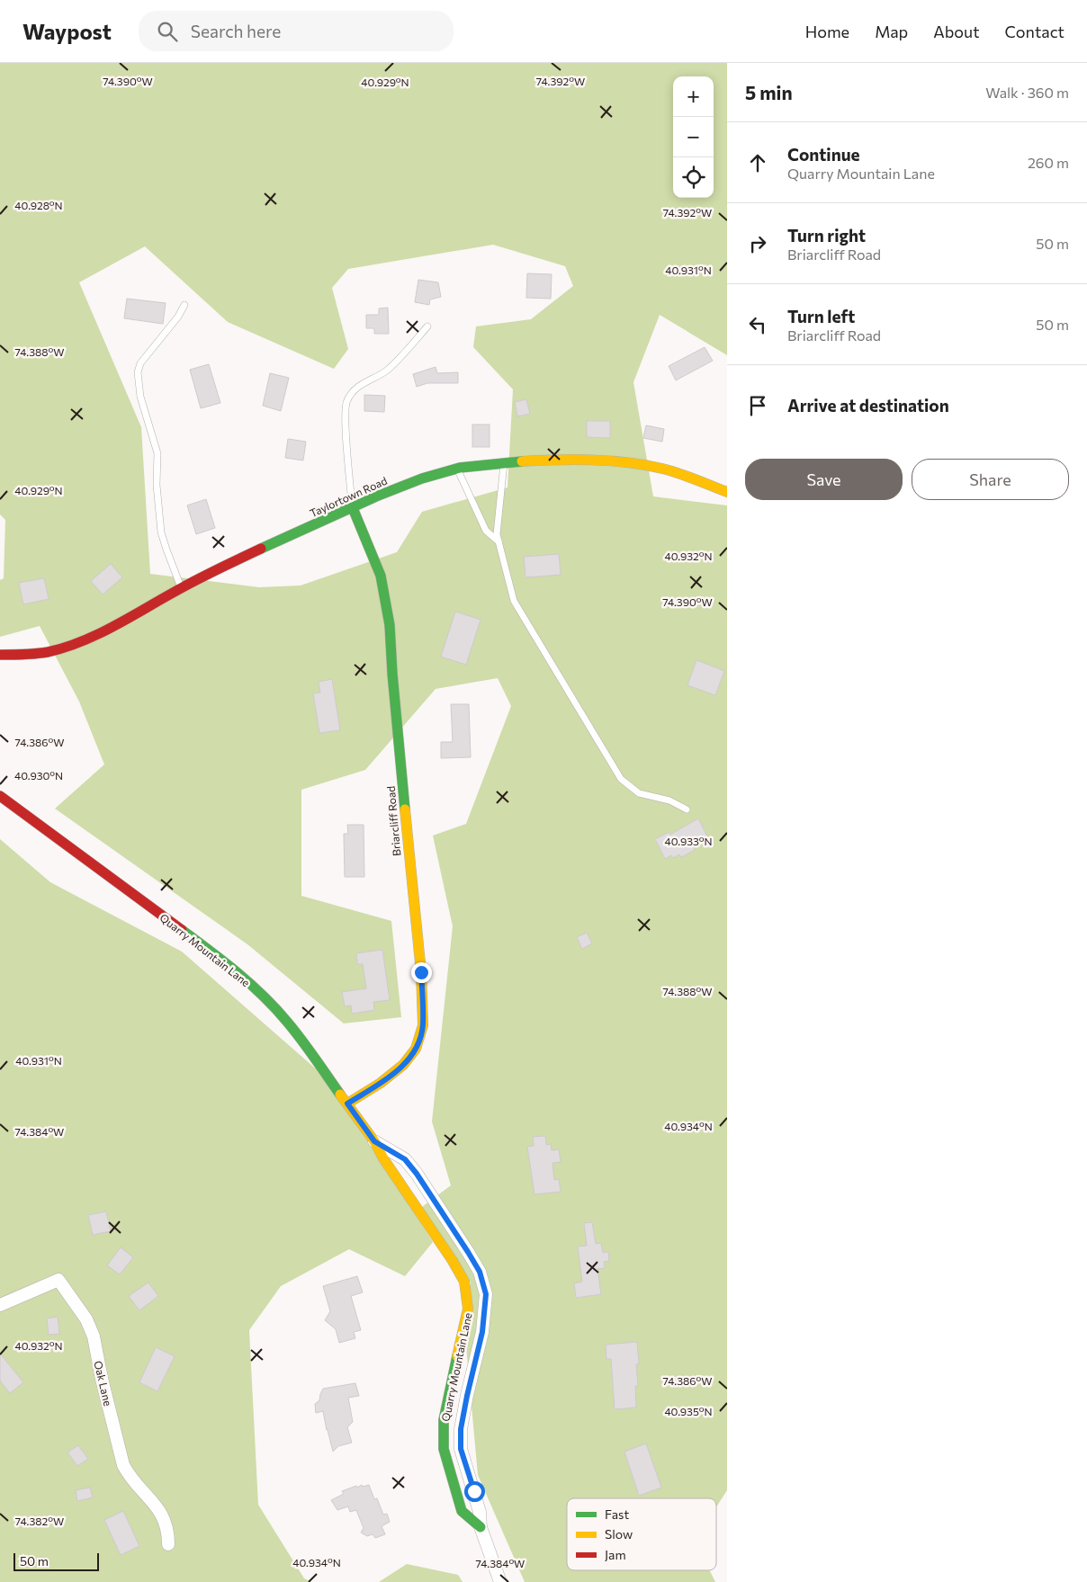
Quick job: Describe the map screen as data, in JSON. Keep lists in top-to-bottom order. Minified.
{"streets":{"street":["Taylortown Road","Briarcliff Road","Quarry Mountain Lane","Oak Lane"]},"crossings":[["Taylortown Road","Briarcliff Road"],["Briarcliff Road","Quarry Mountain Lane"]],"legend":["Fast","Slow","Jam"],"scale_bar":"50 m","page":{"header":"Waypost","search":"Search here","nav":["Home","Map","About","Contact"],"heading":["5 min","Walk · 360 m"],"map_buttons":["+","−"],"list":[["Continue","Quarry Mountain Lane","260 m"],["Turn right","Briarcliff Road","50 m"],["Turn left","Briarcliff Road","50 m"],"Arrive at destination"],"buttons":["Save","Share"],"scale":"50 m"},"coordinates":["74.390°W","74.392°W","40.929°N","40.928°N","40.931°N","74.388°W","40.932°N","74.386°W","40.930°N","40.933°N","40.934°N","74.384°W","40.935°N","74.382°W"]}
